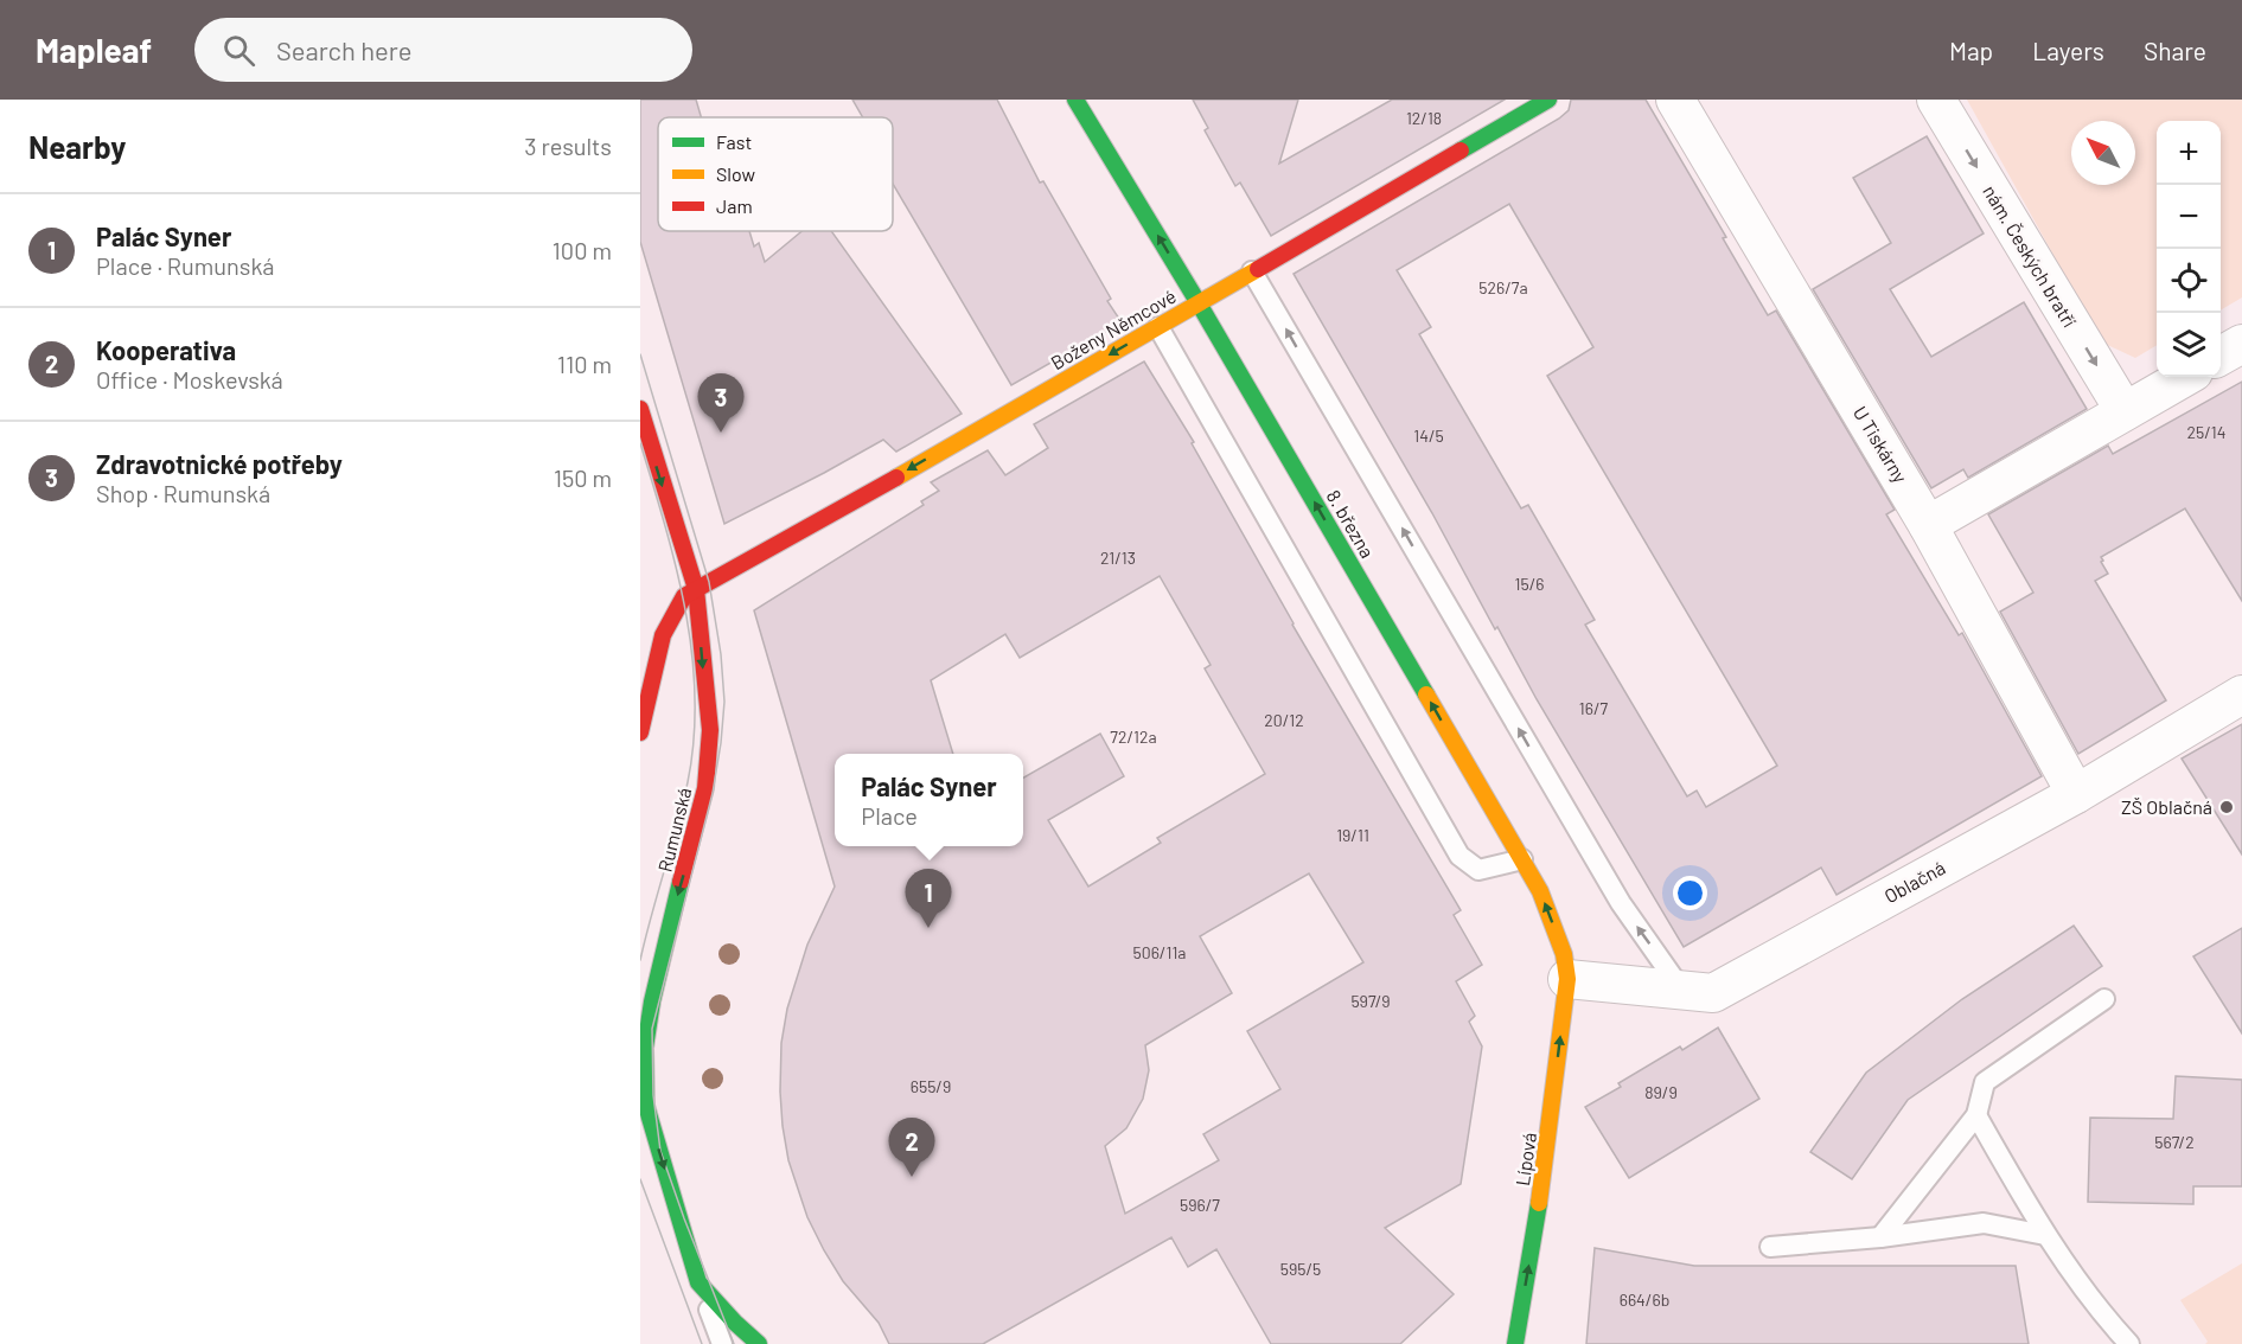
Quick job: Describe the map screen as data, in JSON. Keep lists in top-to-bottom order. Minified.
{"streets":{"street":["nám. Českých bratří","Boženy Němcové","U Tiskárny","8. března","Rumunská","Oblačná","Lípová"]},"crossings":[["Boženy Němcové","8. března"],["Boženy Němcové","Rumunská"],["U Tiskárny","Oblačná"],["8. března","Oblačná"],["8. března","Lípová"],["Oblačná","Lípová"]],"one_way":["nám. Českých bratří","Boženy Němcové","8. března","Rumunská","Lípová"],"places":["ZŠ Oblačná"],"house_numbers":["12/18","526/7a","25/14","14/5","21/13","15/6","16/7","20/12","72/12a","19/11","506/11a","597/9","655/9","89/9","567/2","596/7","595/5","664/6b"],"legend":["Fast","Slow","Jam"],"north":"top left","page":{"header":"Mapleaf","search":"Search here","nav":["Map","Layers","Share"],"heading":["Nearby","3 results"],"map_buttons":["+","−"],"list":[{"mark":"1","name":"Palác Syner","note":"Place · Rumunská","value":"100 m"},{"mark":"2","name":"Kooperativa","note":"Office · Moskevská","value":"110 m"},{"mark":"3","name":"Zdravotnické potřeby","note":"Shop · Rumunská","value":"150 m"}],"pins":["3","1","2"],"popup":["Palác Syner","Place"]}}
